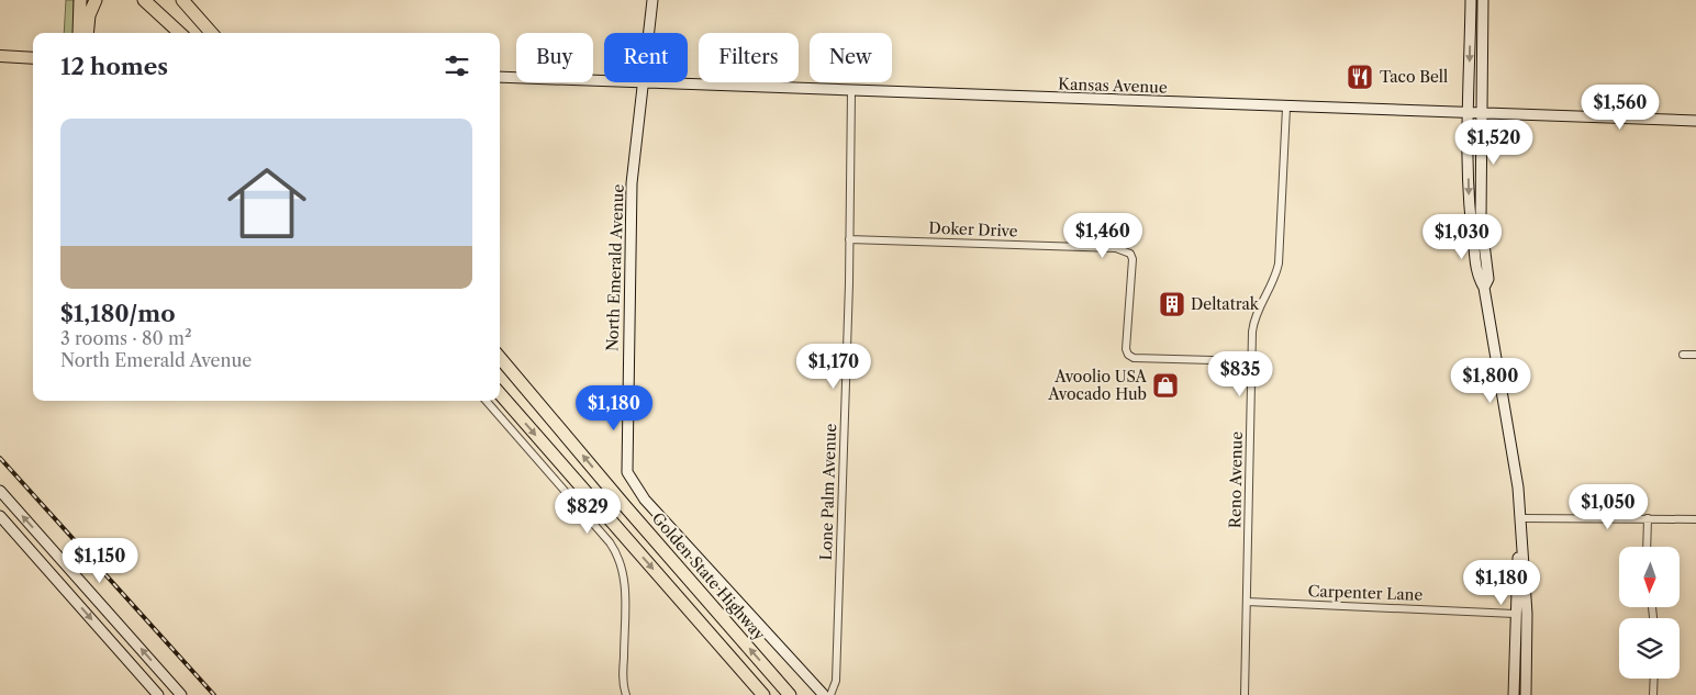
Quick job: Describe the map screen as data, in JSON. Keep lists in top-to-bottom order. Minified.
{"streets":{"highway":["Golden State Highway"],"main road":["Kansas Avenue","North Emerald Avenue"],"street":["Doker Drive","Reno Avenue","Lone Palm Avenue","Carpenter Lane"]},"crossings":[["Kansas Avenue","North Emerald Avenue"],["Kansas Avenue","Reno Avenue"],["Kansas Avenue","Lone Palm Avenue"],["Doker Drive","Reno Avenue"],["Doker Drive","Lone Palm Avenue"],["Reno Avenue","Carpenter Lane"]],"places":{"restaurant":["Taco Bell"],"building":["Deltatrak"],"shop":["Avoolio USA Avocado Hub"]},"north":"bottom","page":{"chip":["Buy","Rent","Filters","New"],"heading":"12 homes","price":["$1,560","$1,520","$1,460","$1,030","$1,170","$835","$1,800","$1,180","$1,050","$829","$1,150","$1,180"],"list":[{"name":"$1,180/mo","note":"3 rooms · 80 m² · North Emerald Avenue"}]}}
